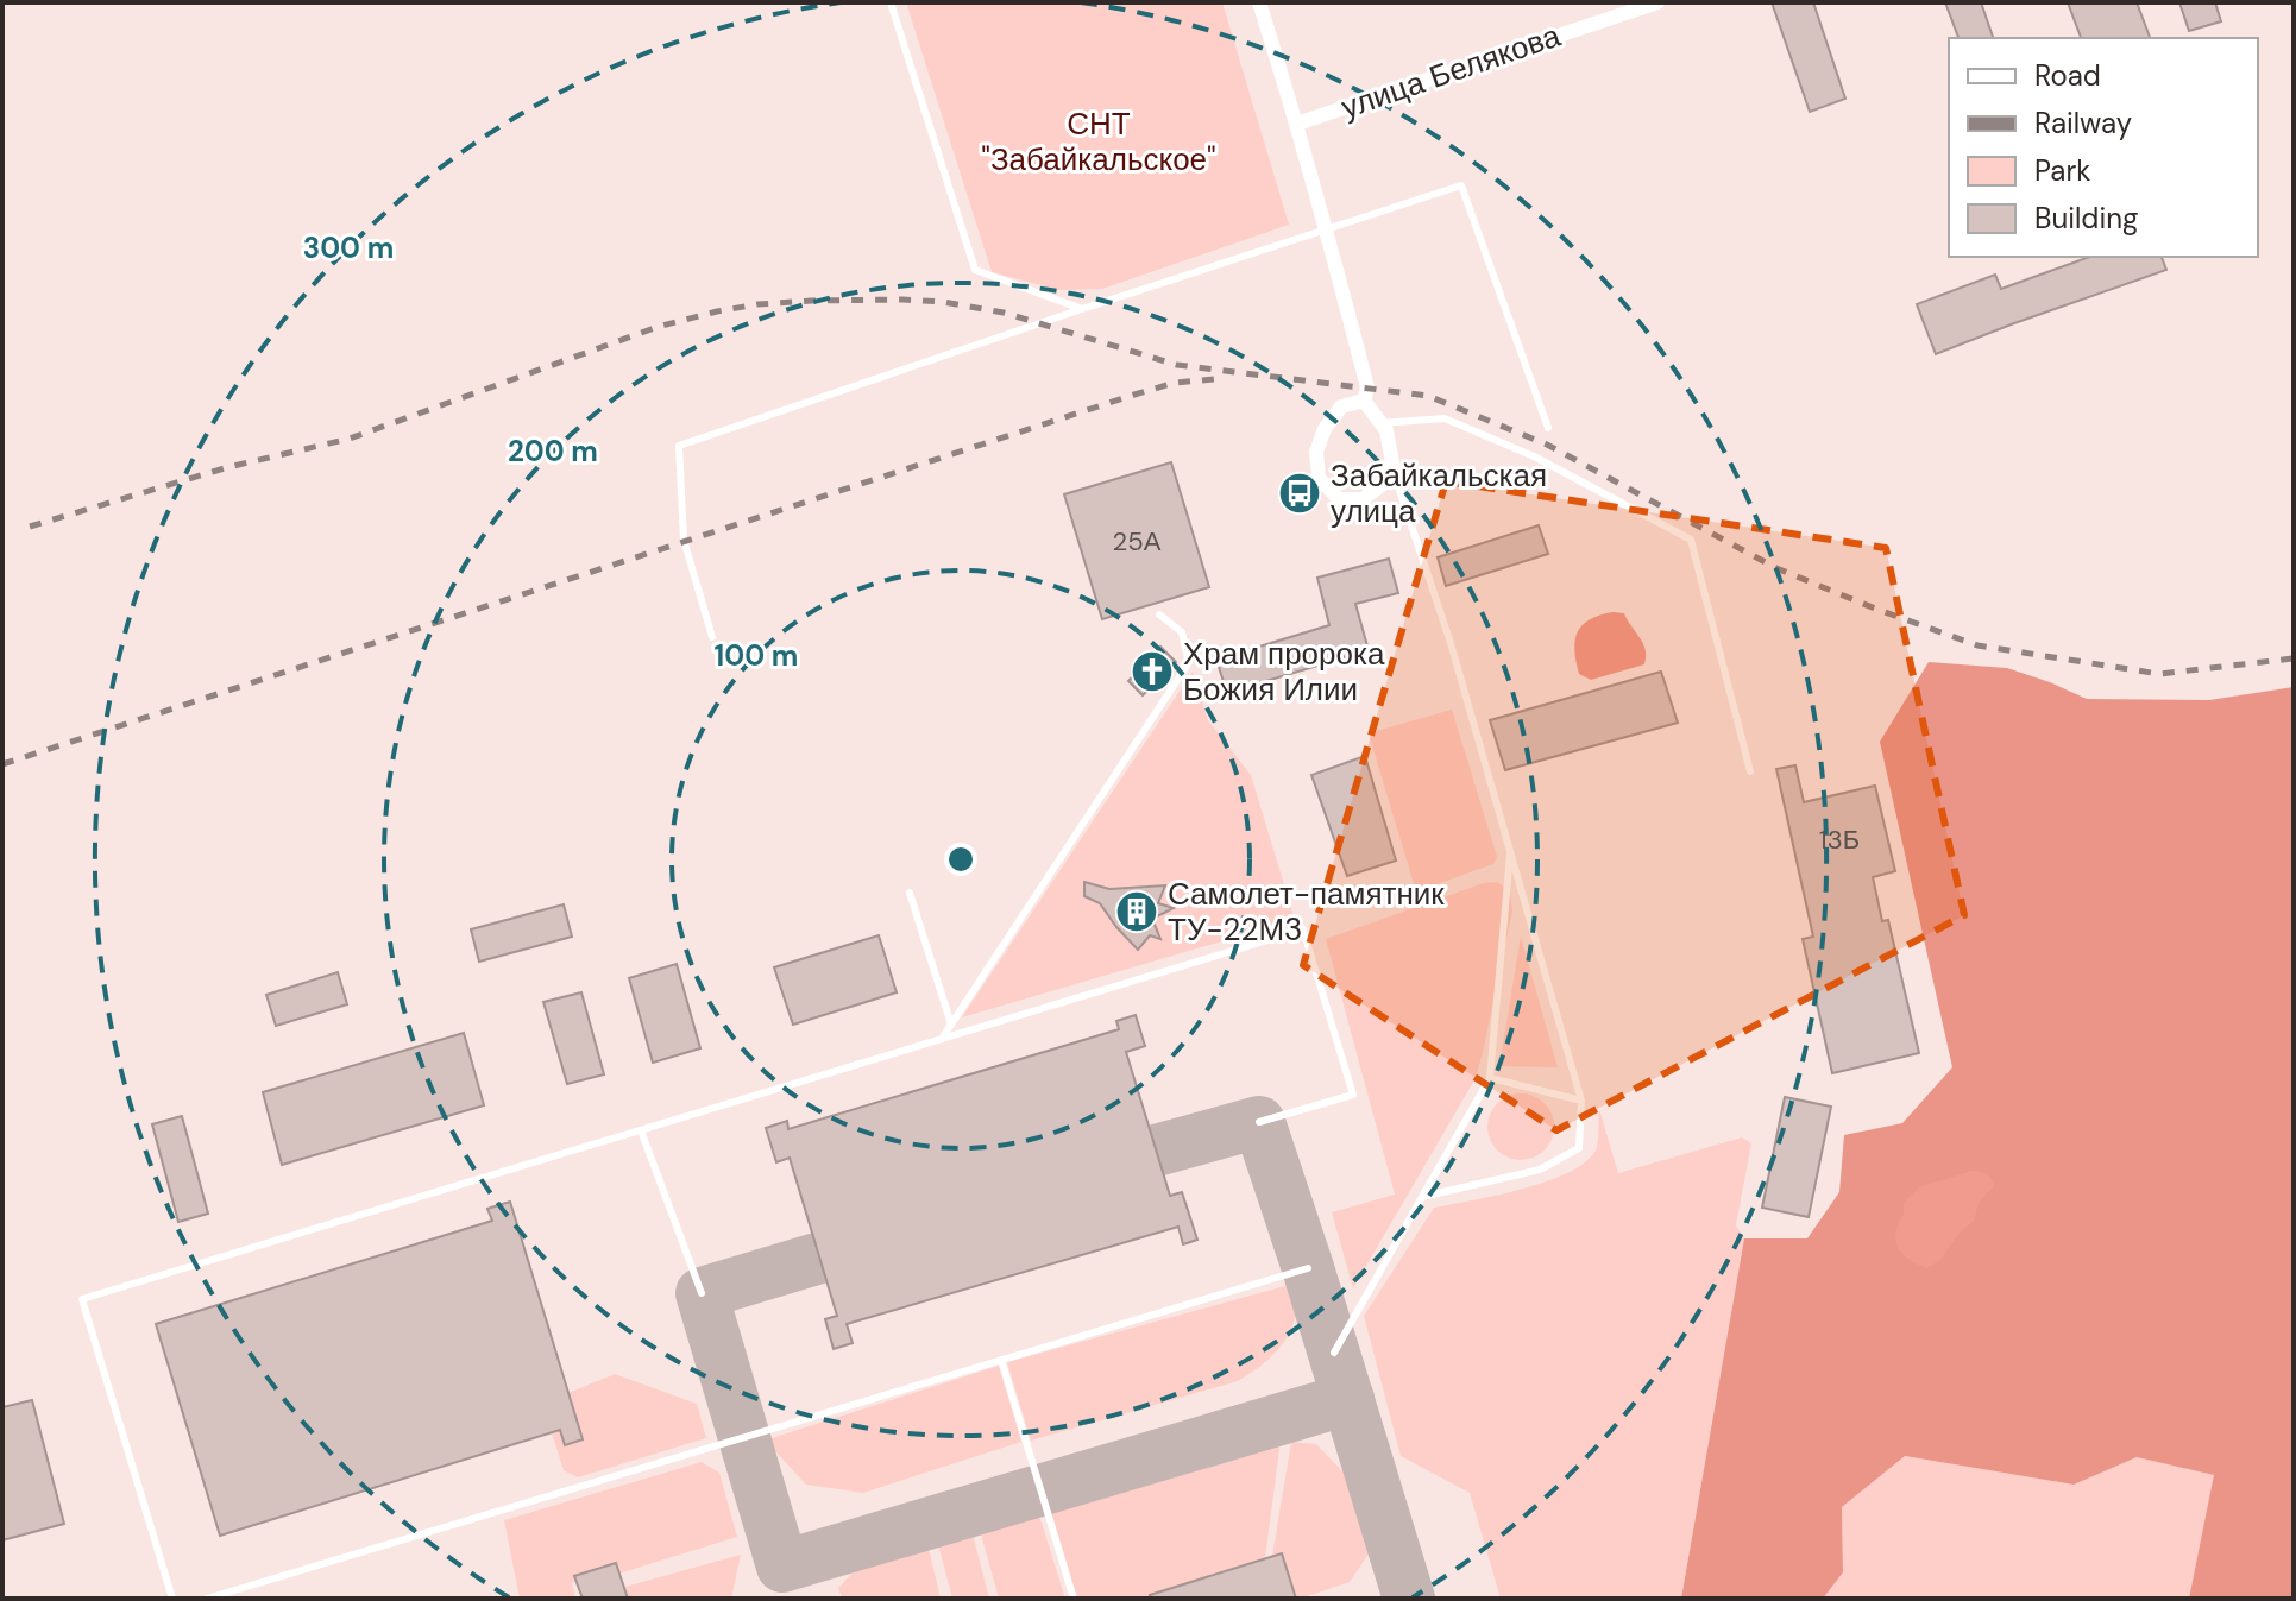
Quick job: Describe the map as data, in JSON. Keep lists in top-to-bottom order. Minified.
{"streets":{"street":["улица Белякова"]},"parks":["СНТ \"Забайкальское\""],"places":{"bus stop":["Забайкальская улица"],"church":["Храм пророка Божия Илии"],"building":["Самолет-памятник ТУ-22М3"]},"house_numbers":["25А","13Б"],"legend":["Road","Railway","Park","Building"],"rings":["300 m","200 m","100 m"]}
